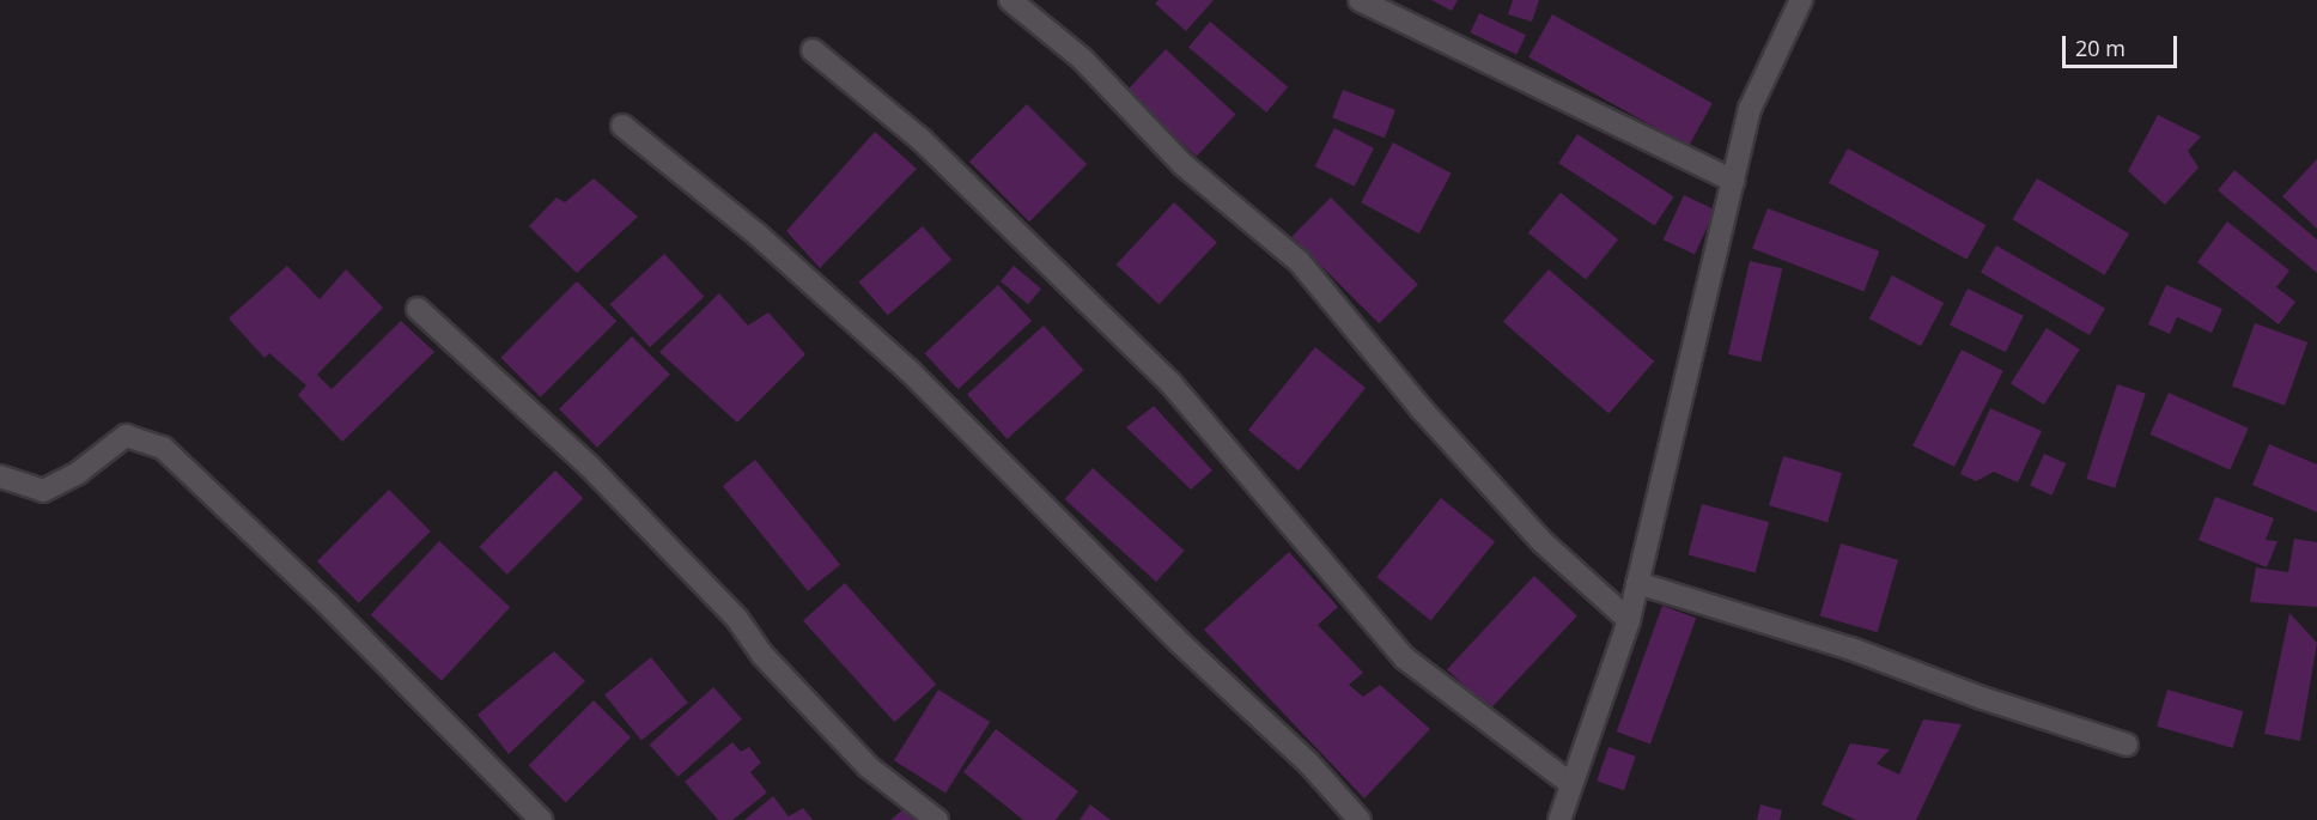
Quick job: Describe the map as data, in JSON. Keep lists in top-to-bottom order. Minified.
{"scale_bar":"20 m"}
